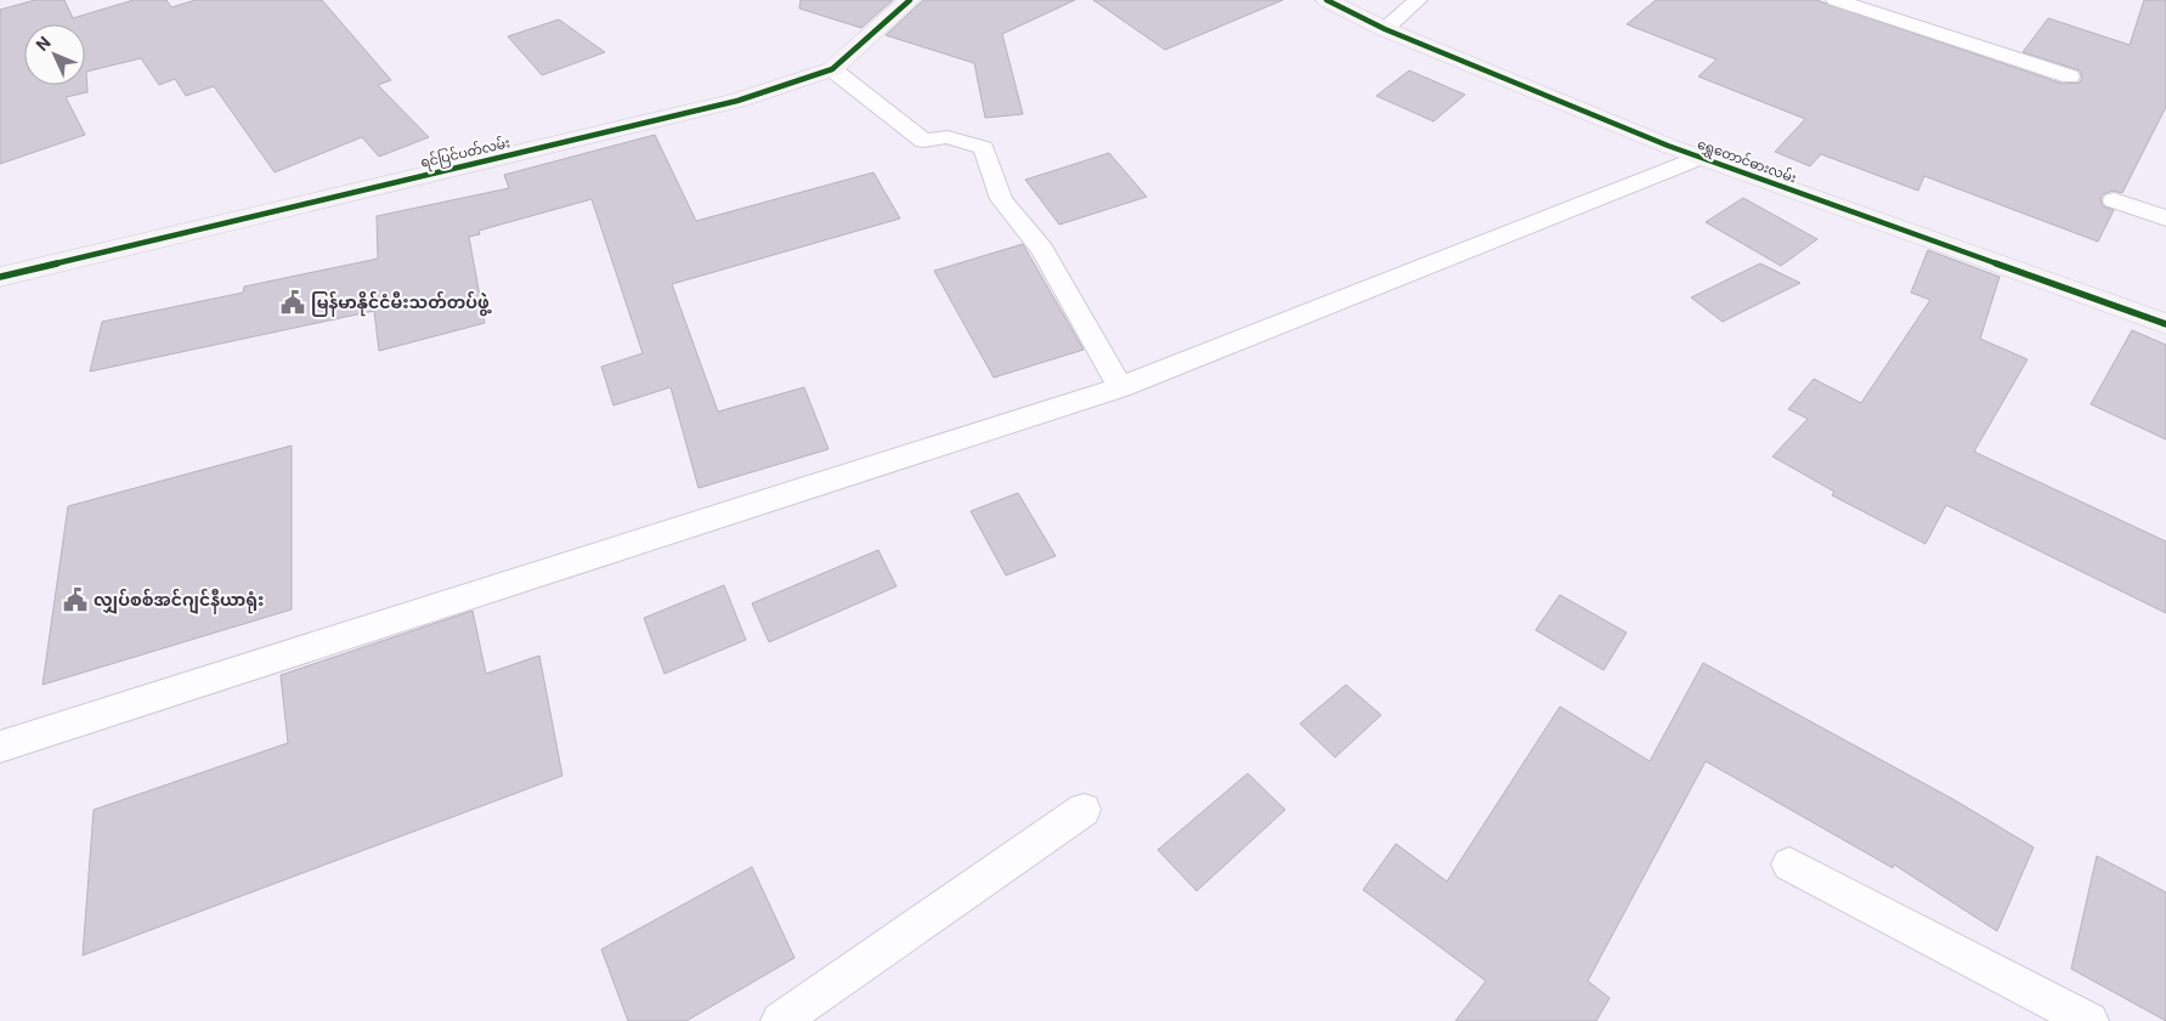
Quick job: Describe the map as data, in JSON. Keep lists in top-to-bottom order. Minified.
{"streets":{"street":["ရင်ပြင်ပတ်လမ်း","ရွှေတောင်ဓားလမ်း"]},"places":{"public building":["မြန်မာနိုင်ငံမီးသတ်တပ်ဖွဲ့","လျှပ်စစ်အင်ဂျင်နီယာရုံး"]},"north":"top left"}
